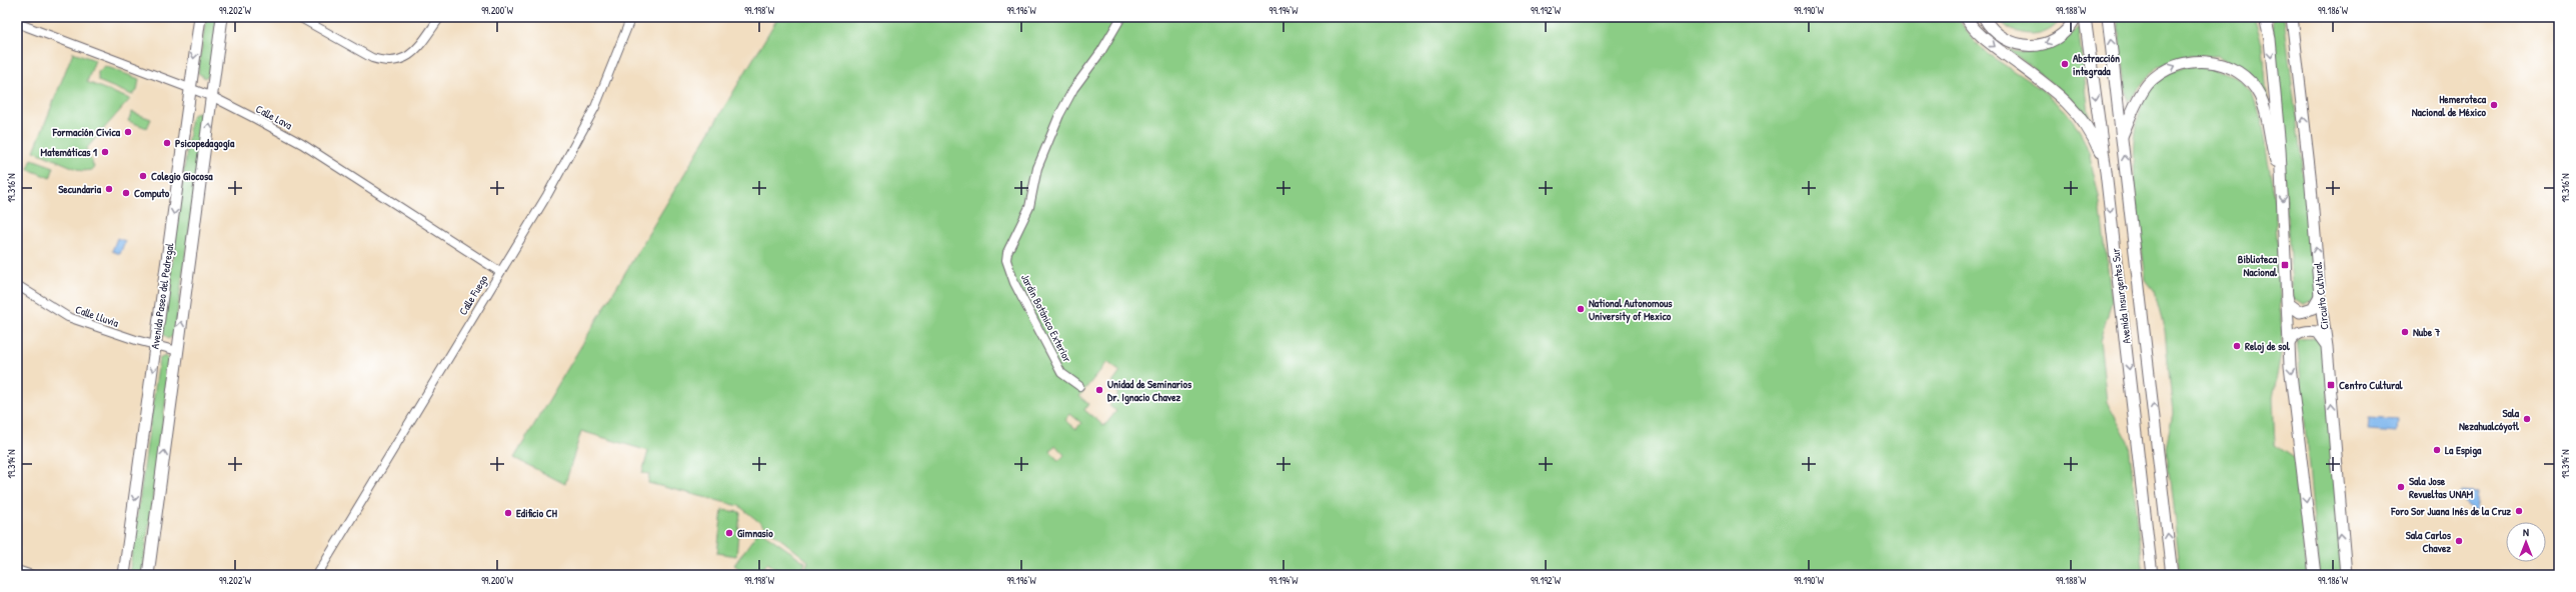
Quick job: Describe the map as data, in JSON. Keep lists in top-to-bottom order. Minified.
{"streets":{"main road":["Avenida Paseo del Pedregal","Avenida Insurgentes Sur","Circuito Cultural"],"street":["Calle Lava","Calle Fuego","Calle Lluvia","Jardín Botánico Exterior"]},"crossings":[["Calle Lava","Calle Fuego"],["Calle Lava","Avenida Paseo del Pedregal"],["Avenida Paseo del Pedregal","Calle Lluvia"]],"places":{"other":["Abstracción integrada","Hemeroteca Nacional de México","Formación Civica","Psicopedagogía","Matemáticas 1","Colegio Giocosa","Secundaria","Computo","National Autonomous University of Mexico","Nube 7","Reloj de sol","Unidad de Seminarios Dr. Ignacio Chavez","Sala Nezahualcóyotl","La Espiga","Sala Jose Revueltas UNAM","Foro Sor Juana Inés de la Cruz","Edificio CH","Gimnasio","Sala Carlos Chavez"],"transit":["Biblioteca Nacional","Centro Cultural"]},"north":"top","coordinates":["99.202°W","99.200°W","99.198°W","99.196°W","99.194°W","99.192°W","99.190°W","99.188°W","99.186°W","19.316°N","19.314°N"]}
